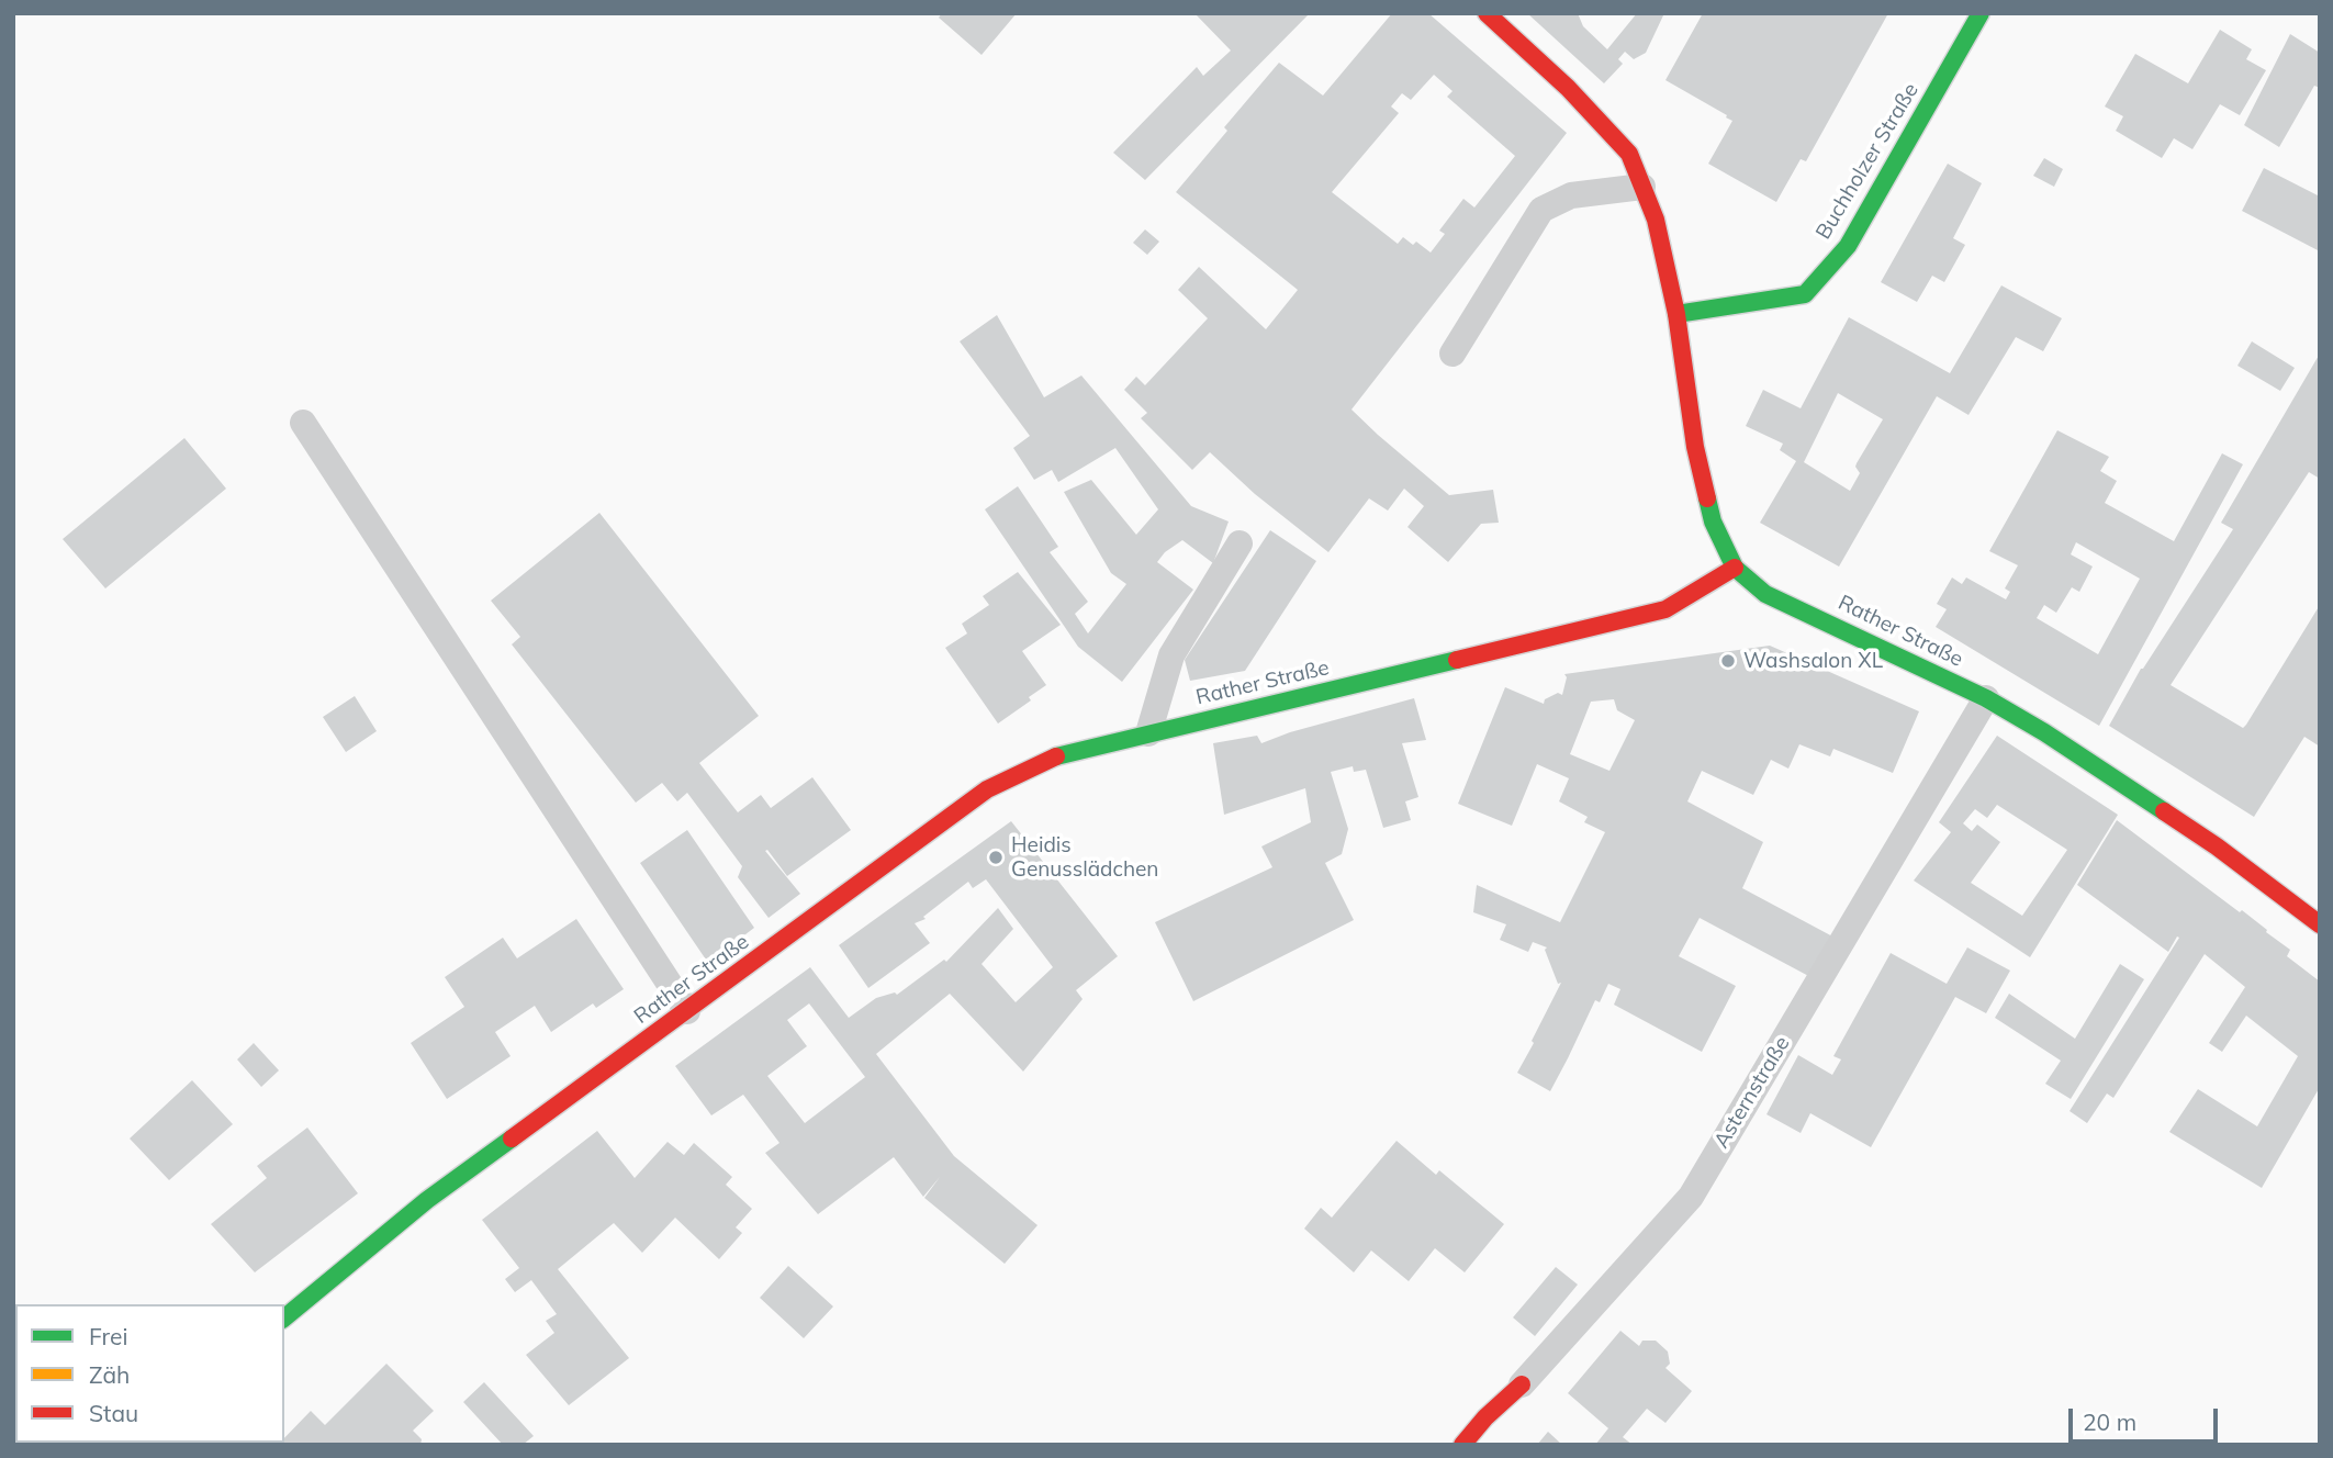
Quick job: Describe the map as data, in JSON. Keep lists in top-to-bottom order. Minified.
{"streets":{"street":["Buchholzer Straße","Rather Straße","Asternstraße"]},"crossings":[["Rather Straße","Asternstraße"]],"places":["Washsalon XL","Heidis Genusslädchen"],"legend":["Frei","Zäh","Stau"],"scale_bar":"20 m"}
